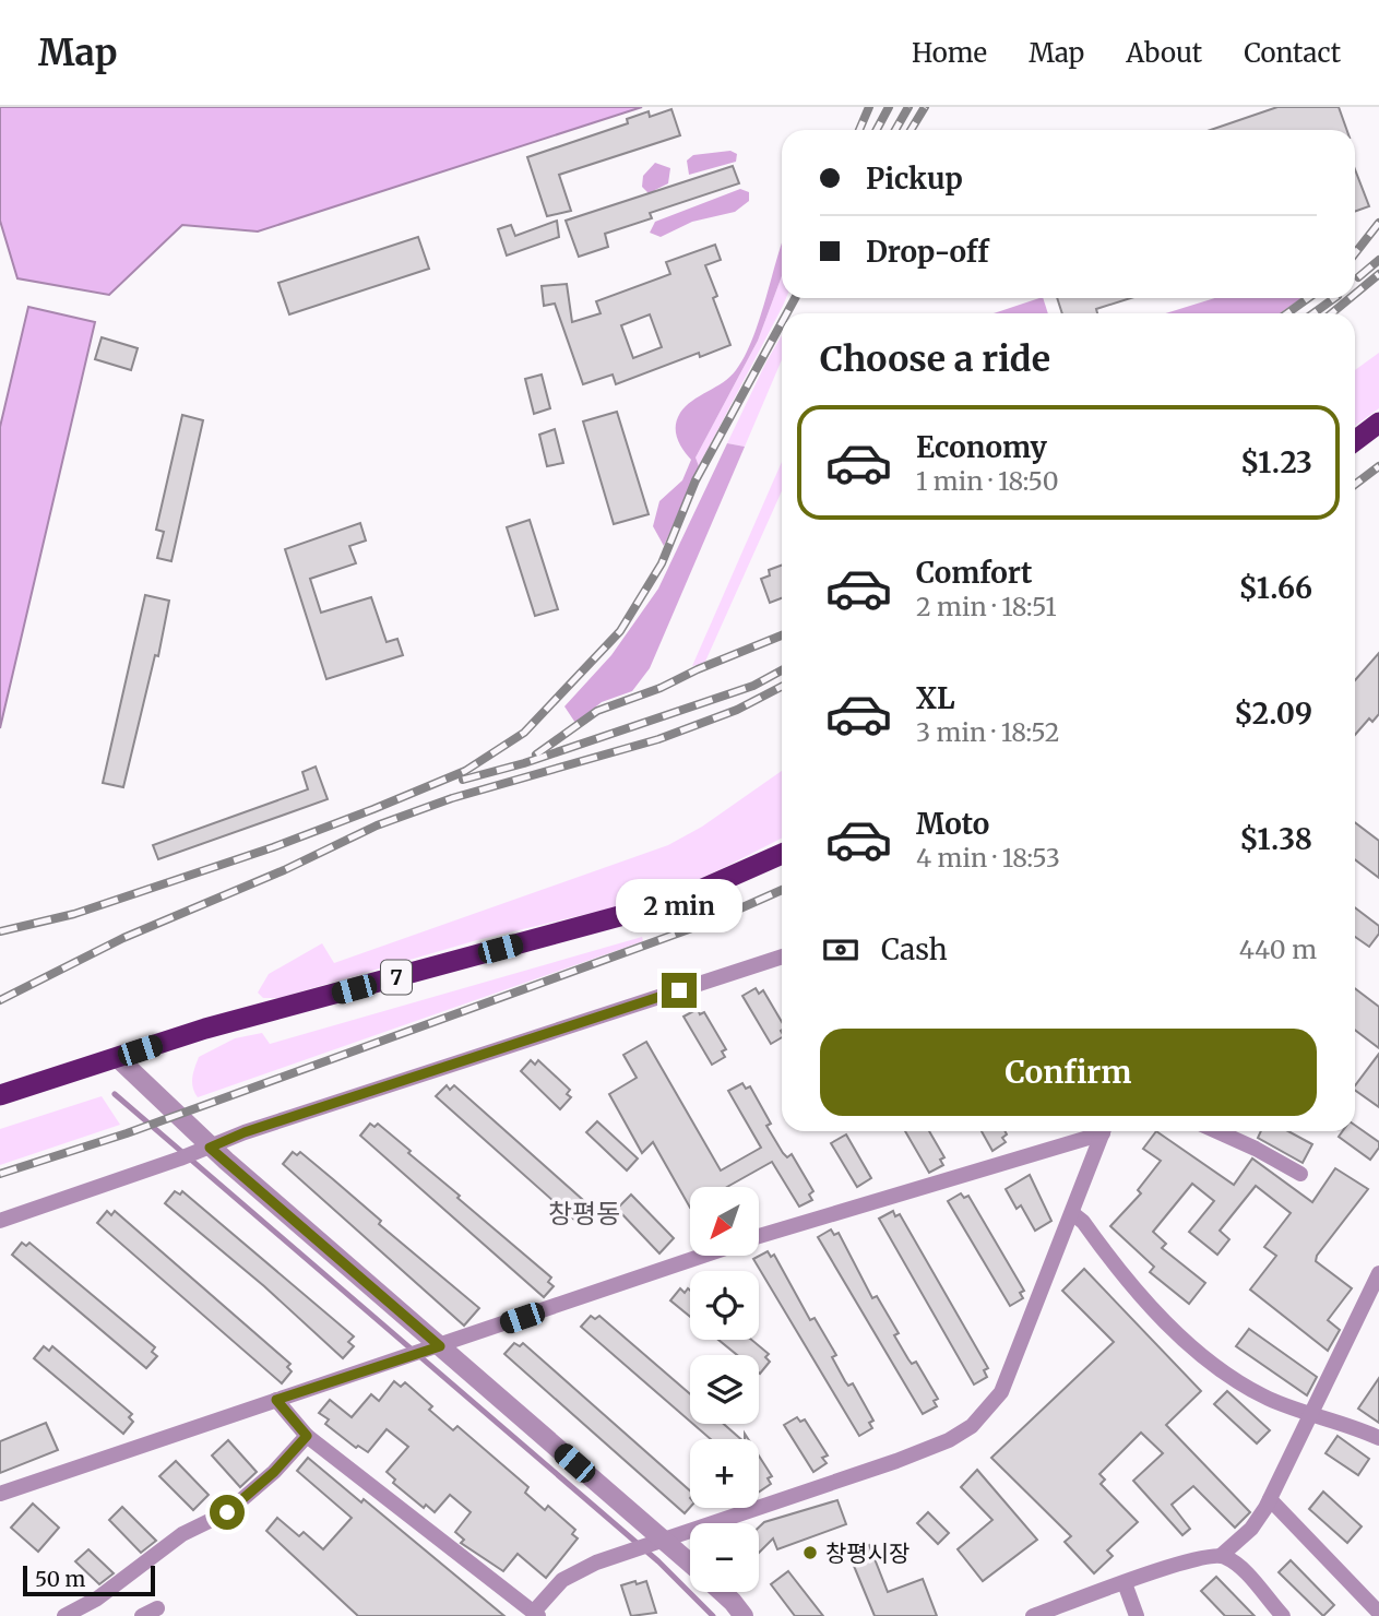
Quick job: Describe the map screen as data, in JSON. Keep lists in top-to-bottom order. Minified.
{"streets":{"highway":["7"]},"districts":["창평동"],"places":["창평시장"],"scale_bar":"50 m","north":"bottom left","page":{"header":"Map","nav":["Home","Map","About","Contact"],"banner":["Pickup","Drop-off"],"heading":"Choose a ride","list":[{"name":"Economy","note":"1 min · 18:50","value":"$1.23"},{"name":"Comfort","note":"2 min · 18:51","value":"$1.66"},{"name":"XL","note":"3 min · 18:52","value":"$2.09"},{"name":"Moto","note":"4 min · 18:53","value":"$1.38"}],"bubble":"2 min","pay":["Cash","440 m"],"buttons":"Confirm","map_buttons":["+","−"],"scale":"50 m"}}
